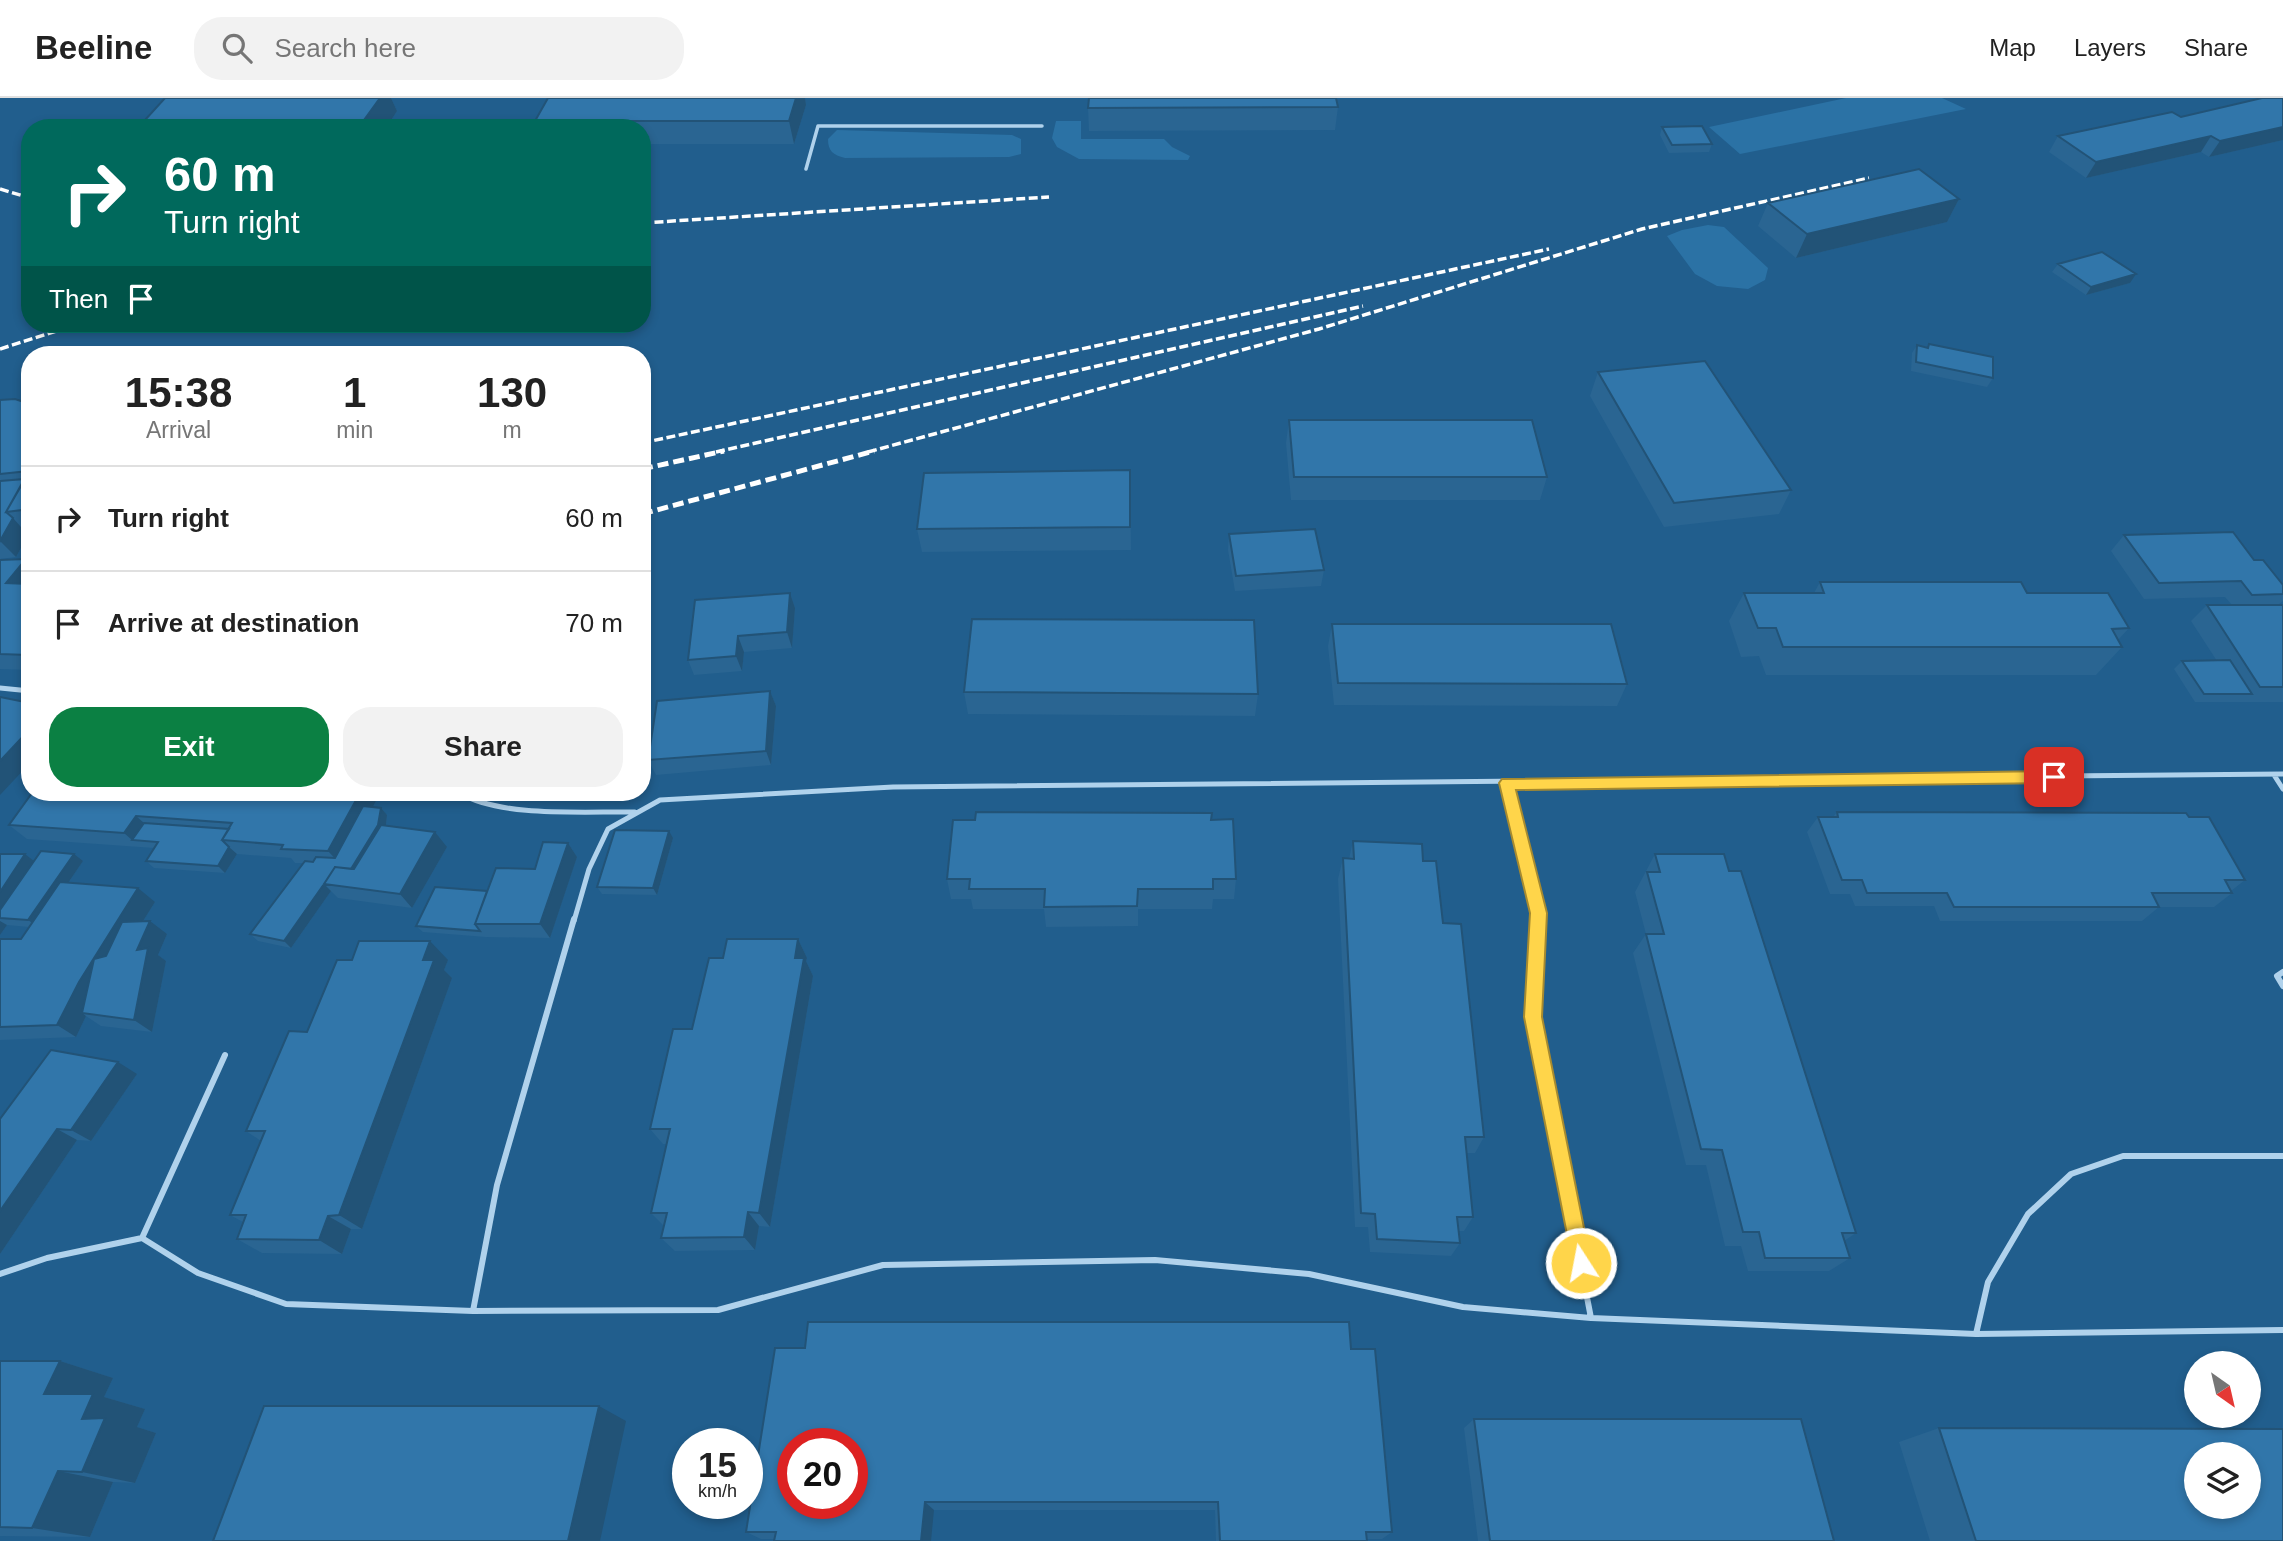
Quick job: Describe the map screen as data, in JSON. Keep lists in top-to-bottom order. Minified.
{"north":"bottom right","page":{"header":"Beeline","search":"Search here","nav":["Map","Layers","Share"],"turn":["60 m","Turn right"],"then":"Then","eta":["15:38","Arrival","1","min","130","m"],"list":[{"name":"Turn right","value":"60 m"},{"name":"Arrive at destination","value":"70 m"}],"buttons":["Exit","Share"],"speed":"15 km/h","limit":"20"}}
